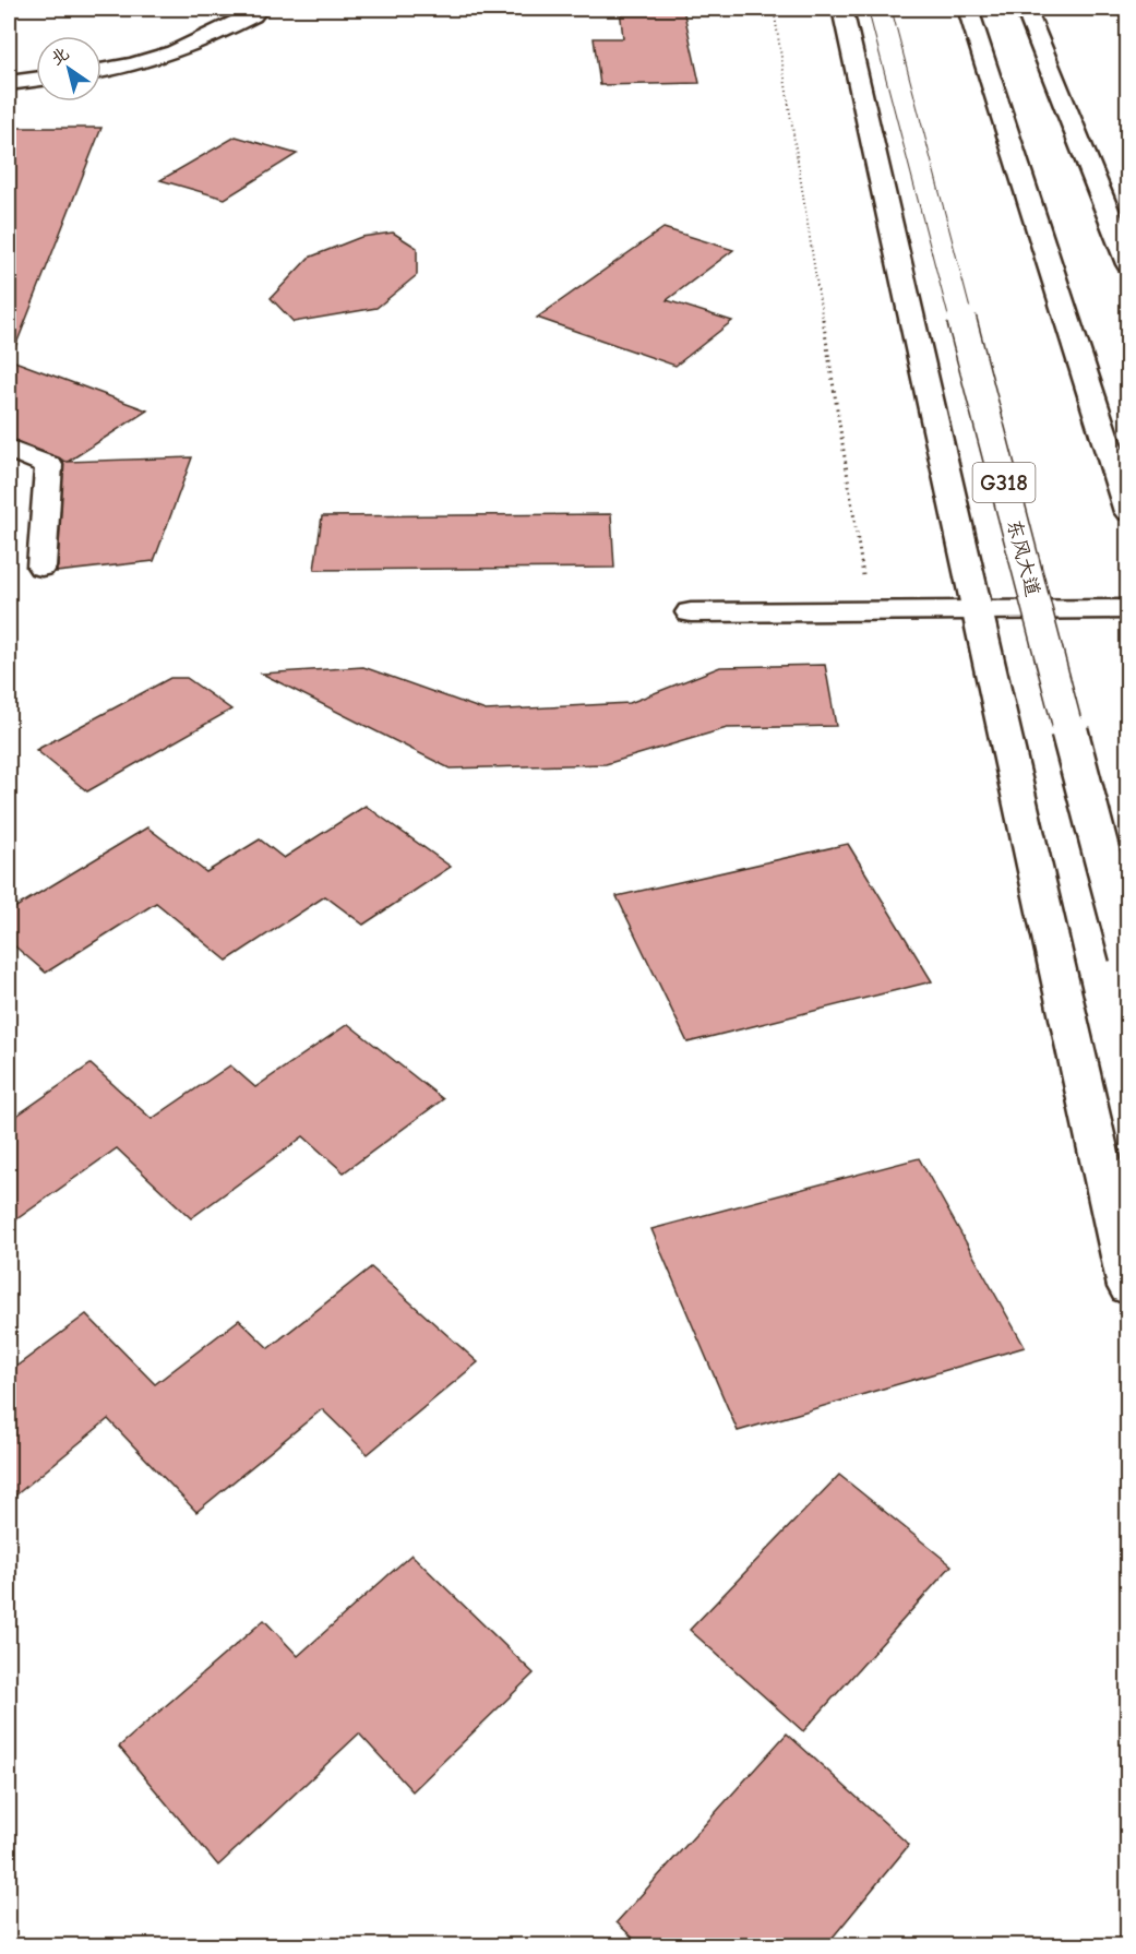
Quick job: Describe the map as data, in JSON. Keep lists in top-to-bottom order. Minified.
{"streets":{"main road":["G318","东风大道"]},"north":"top left"}
